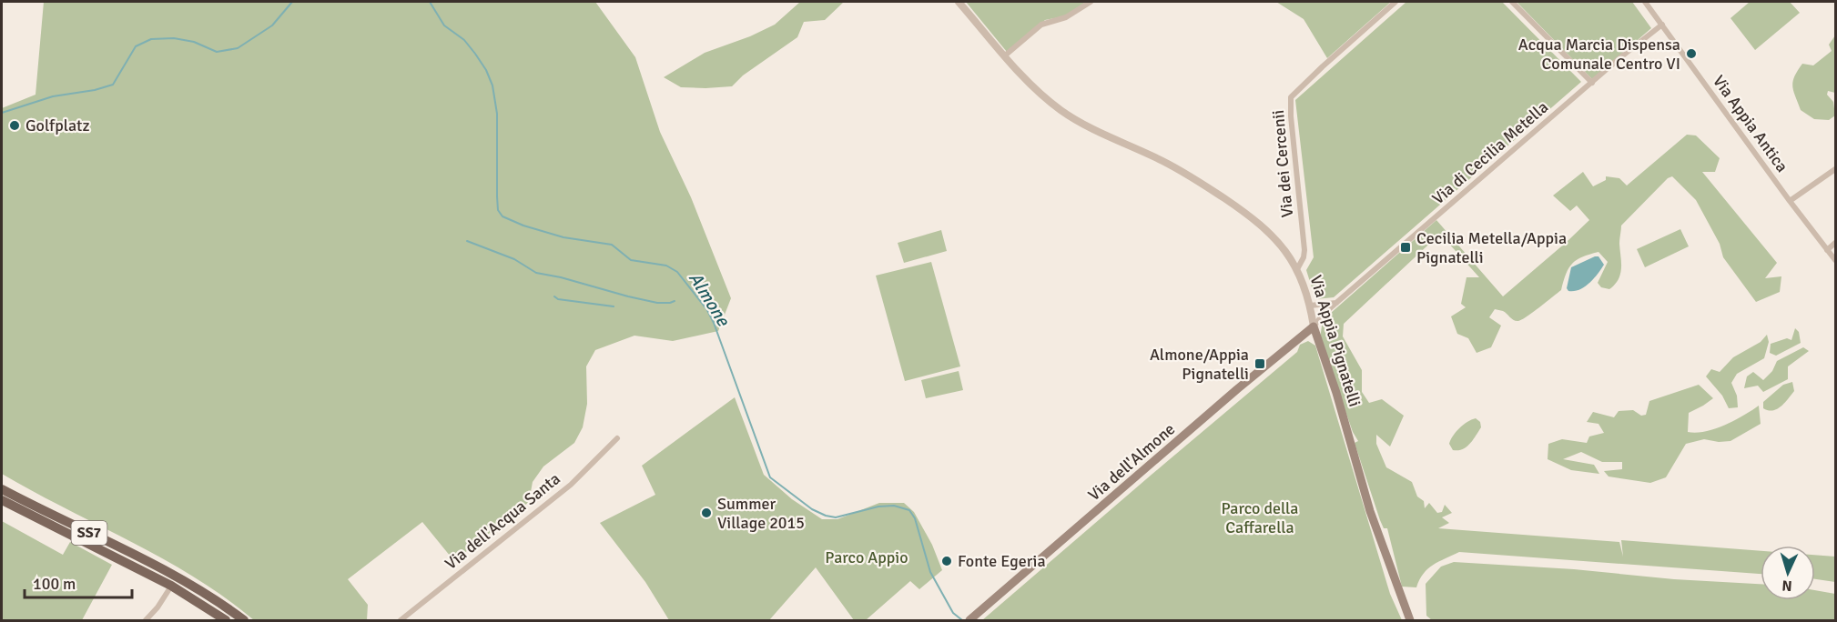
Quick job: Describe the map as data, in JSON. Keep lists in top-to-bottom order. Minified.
{"streets":{"main road":["Via Appia Pignatelli","Via dell'Almone","SS7"],"street":["Via Appia Antica","Via di Cecilia Metella","Via dei Cercenii","Via dell'Acqua Santa"]},"crossings":[["Via Appia Antica","Via di Cecilia Metella"],["Via di Cecilia Metella","Via Appia Pignatelli"],["Via di Cecilia Metella","Via dell'Almone"],["Via dei Cercenii","Via Appia Pignatelli"],["Via Appia Pignatelli","Via dell'Almone"]],"water":["Almone"],"parks":["Parco della Caffarella","Parco Appio"],"places":{"other":["Acqua Marcia Dispensa Comunale Centro VI","Golfplatz","Summer Village 2015","Fonte Egeria"],"transit":["Cecilia Metella/Appia Pignatelli","Almone/Appia Pignatelli"]},"scale_bar":"100 m","north":"bottom"}
